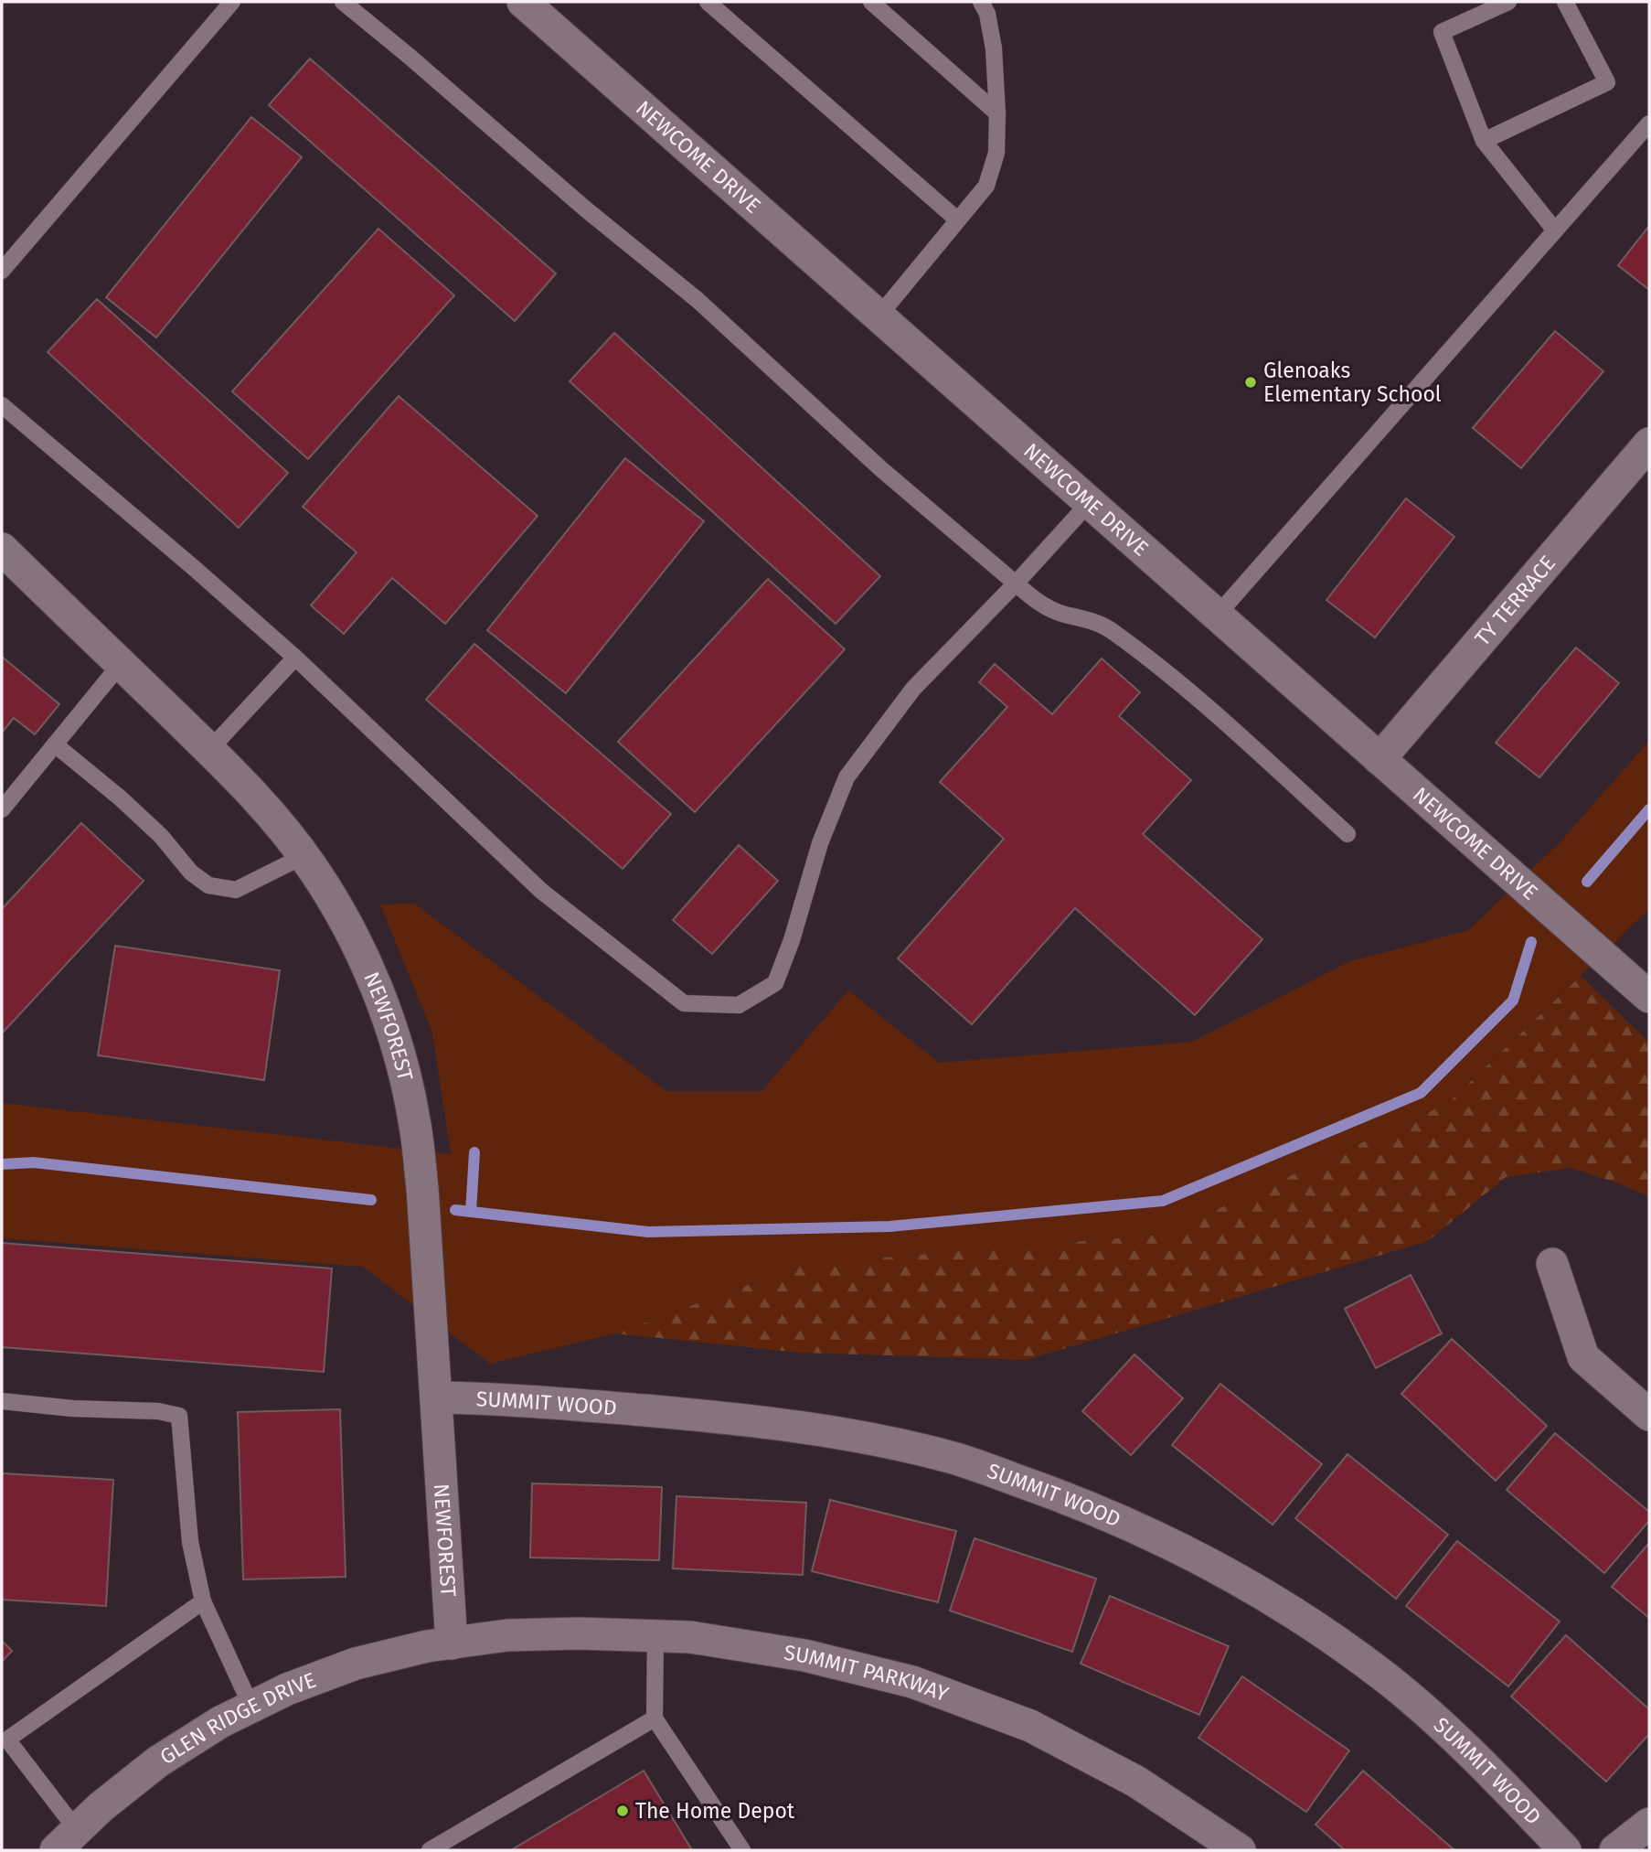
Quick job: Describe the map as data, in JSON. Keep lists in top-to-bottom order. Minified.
{"streets":{"street":["NEWCOME DRIVE","TY TERRACE","NEWFOREST","SUMMIT WOOD","SUMMIT PARKWAY","GLEN RIDGE DRIVE"]},"crossings":[["NEWCOME DRIVE","TY TERRACE"],["NEWFOREST","SUMMIT WOOD"],["NEWFOREST","SUMMIT PARKWAY"],["NEWFOREST","GLEN RIDGE DRIVE"],["SUMMIT PARKWAY","GLEN RIDGE DRIVE"]],"places":["Glenoaks Elementary School","The Home Depot"]}
